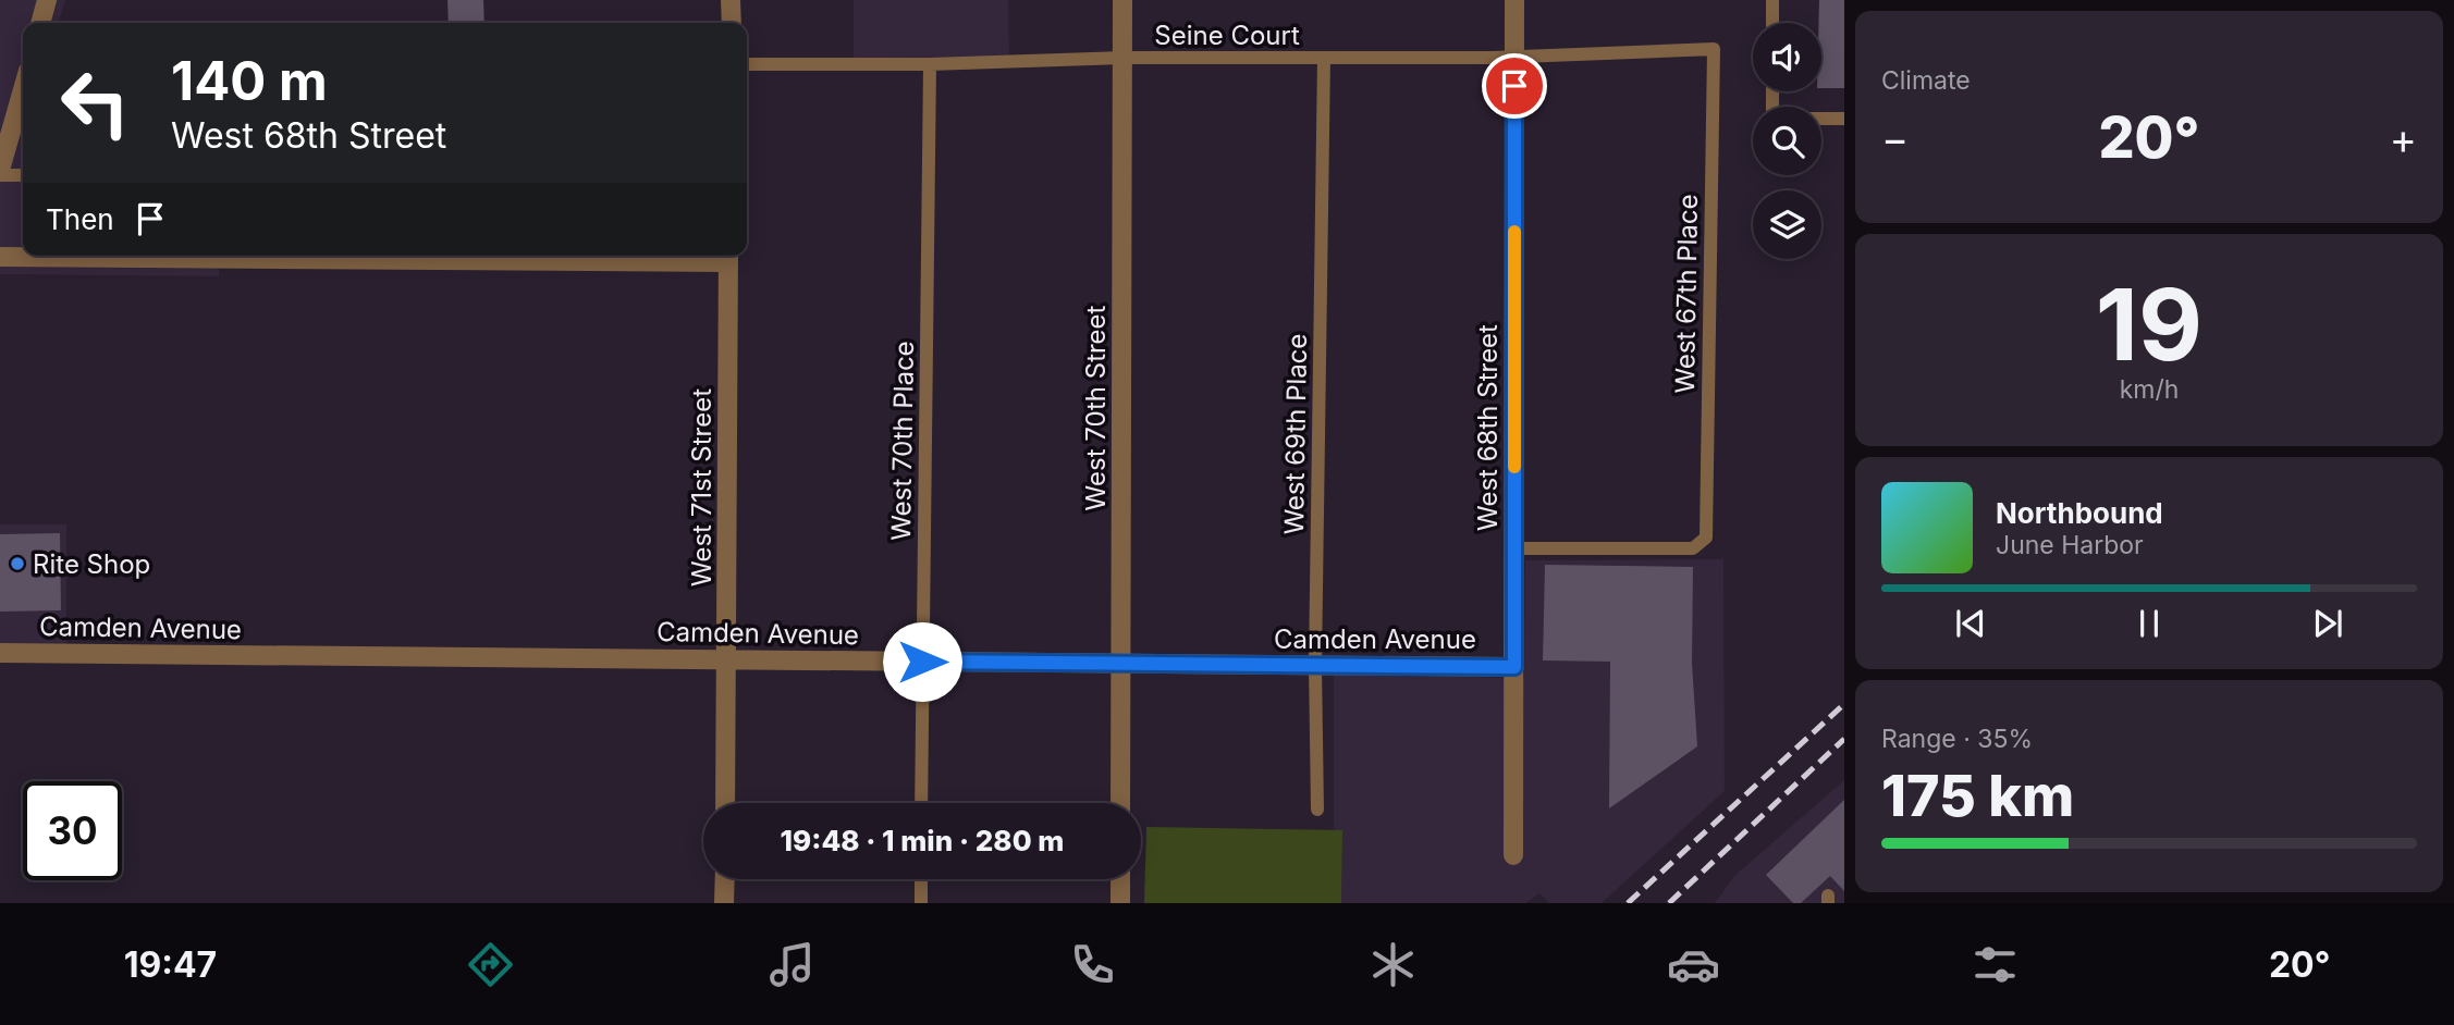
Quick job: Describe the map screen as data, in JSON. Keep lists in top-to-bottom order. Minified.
{"streets":{"street":["West 70th Street","West 68th Street","West 71st Street","Camden Avenue"],"lane":["Seine Court","West 67th Place","West 69th Place","West 70th Place"]},"crossings":[["Seine Court","West 67th Place"],["Seine Court","West 70th Street"],["Seine Court","West 68th Street"],["Seine Court","West 69th Place"],["Seine Court","West 70th Place"],["West 67th Place","West 68th Street"],["West 70th Street","Camden Avenue"],["West 68th Street","Camden Avenue"],["West 69th Place","Camden Avenue"],["West 70th Place","Camden Avenue"],["West 71st Street","Camden Avenue"]],"places":["Rite Shop"],"page":{"tile":["Climate",["19","km/h"],["Range · 35%","175 km"]],"turn":["140 m","West 68th Street"],"heat":["−","20°","+"],"then":"Then","song":["Northbound","June Harbor"],"limit":"30","trip":"19:48 · 1 min · 280 m","tabs":["19:47","20°"]}}
